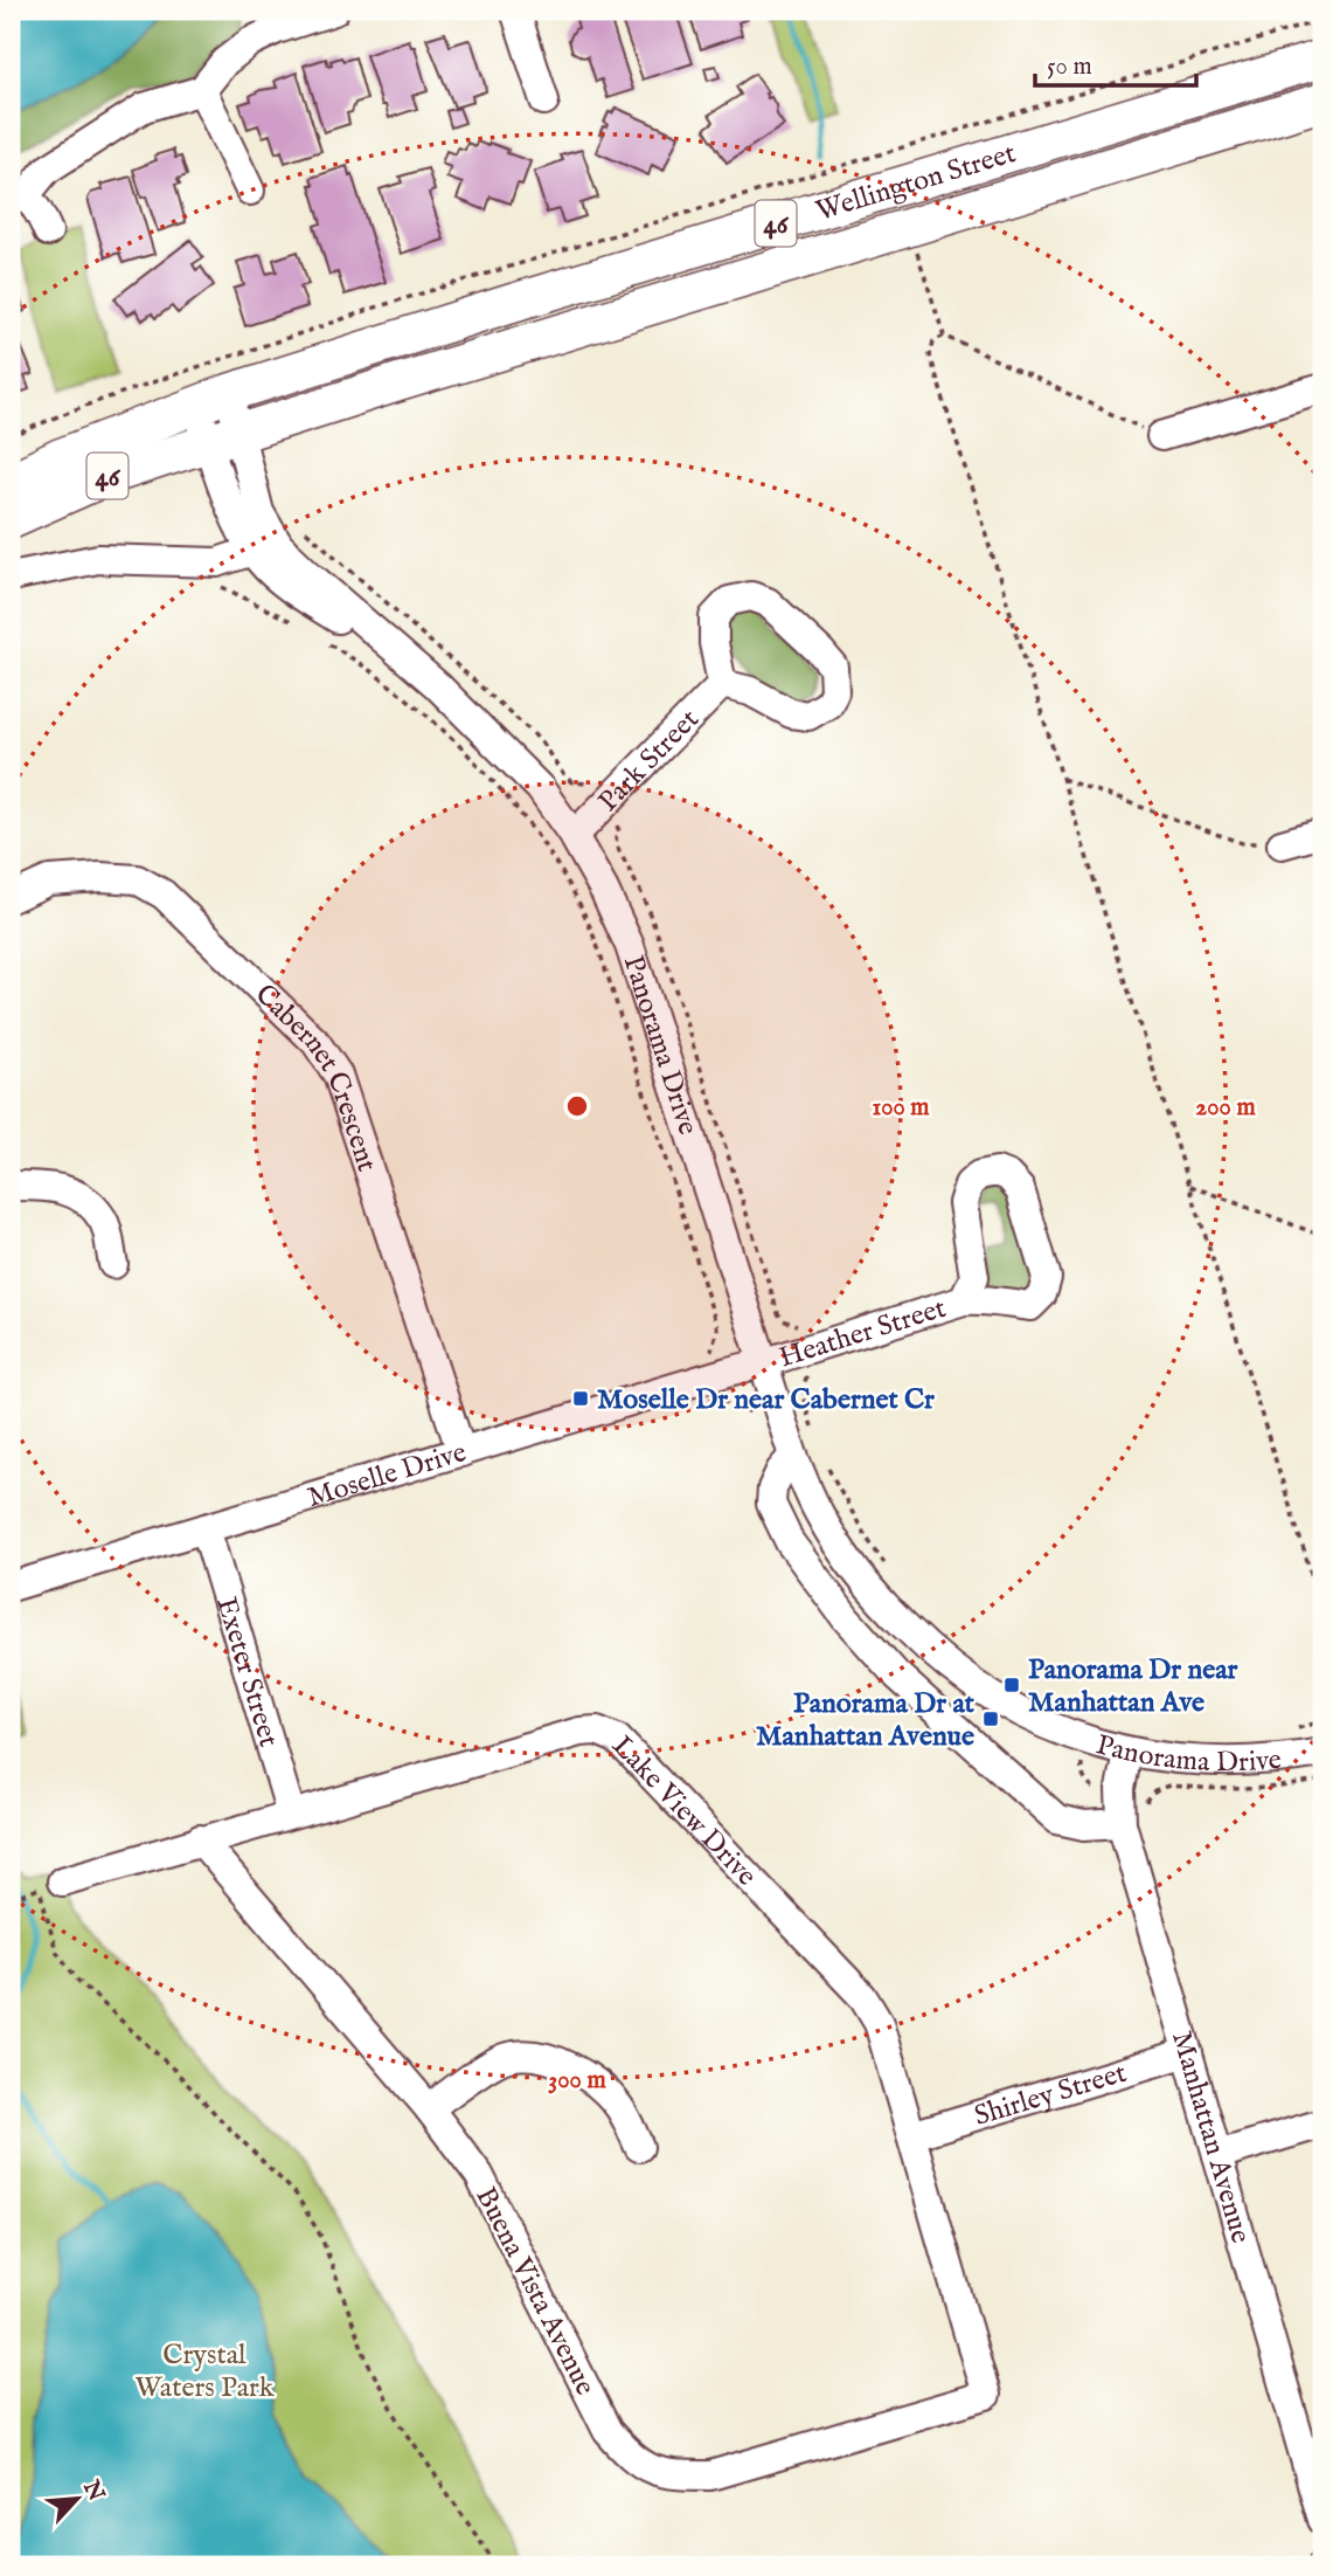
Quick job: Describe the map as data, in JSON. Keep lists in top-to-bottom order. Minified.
{"streets":{"main road":["Wellington Street","46"],"street":["Park Street","Panorama Drive","Cabernet Crescent","Heather Street","Moselle Drive","Exeter Street","Lake View Drive","Shirley Street","Manhattan Avenue","Buena Vista Avenue"]},"crossings":[["Wellington Street","46"],["Wellington Street","Panorama Drive"],["46","Panorama Drive"],["Park Street","Panorama Drive"],["Panorama Drive","Heather Street"],["Panorama Drive","Moselle Drive"],["Panorama Drive","Manhattan Avenue"],["Cabernet Crescent","Moselle Drive"],["Heather Street","Moselle Drive"],["Moselle Drive","Exeter Street"],["Exeter Street","Lake View Drive"],["Lake View Drive","Shirley Street"],["Lake View Drive","Buena Vista Avenue"],["Shirley Street","Manhattan Avenue"]],"parks":["Crystal Waters Park"],"places":{"transit":["Moselle Dr near Cabernet Cr","Panorama Dr near Manhattan Ave","Panorama Dr at Manhattan Avenue"]},"scale_bar":"50 m","north":"top right","rings":["100 m","200 m","300 m"]}
